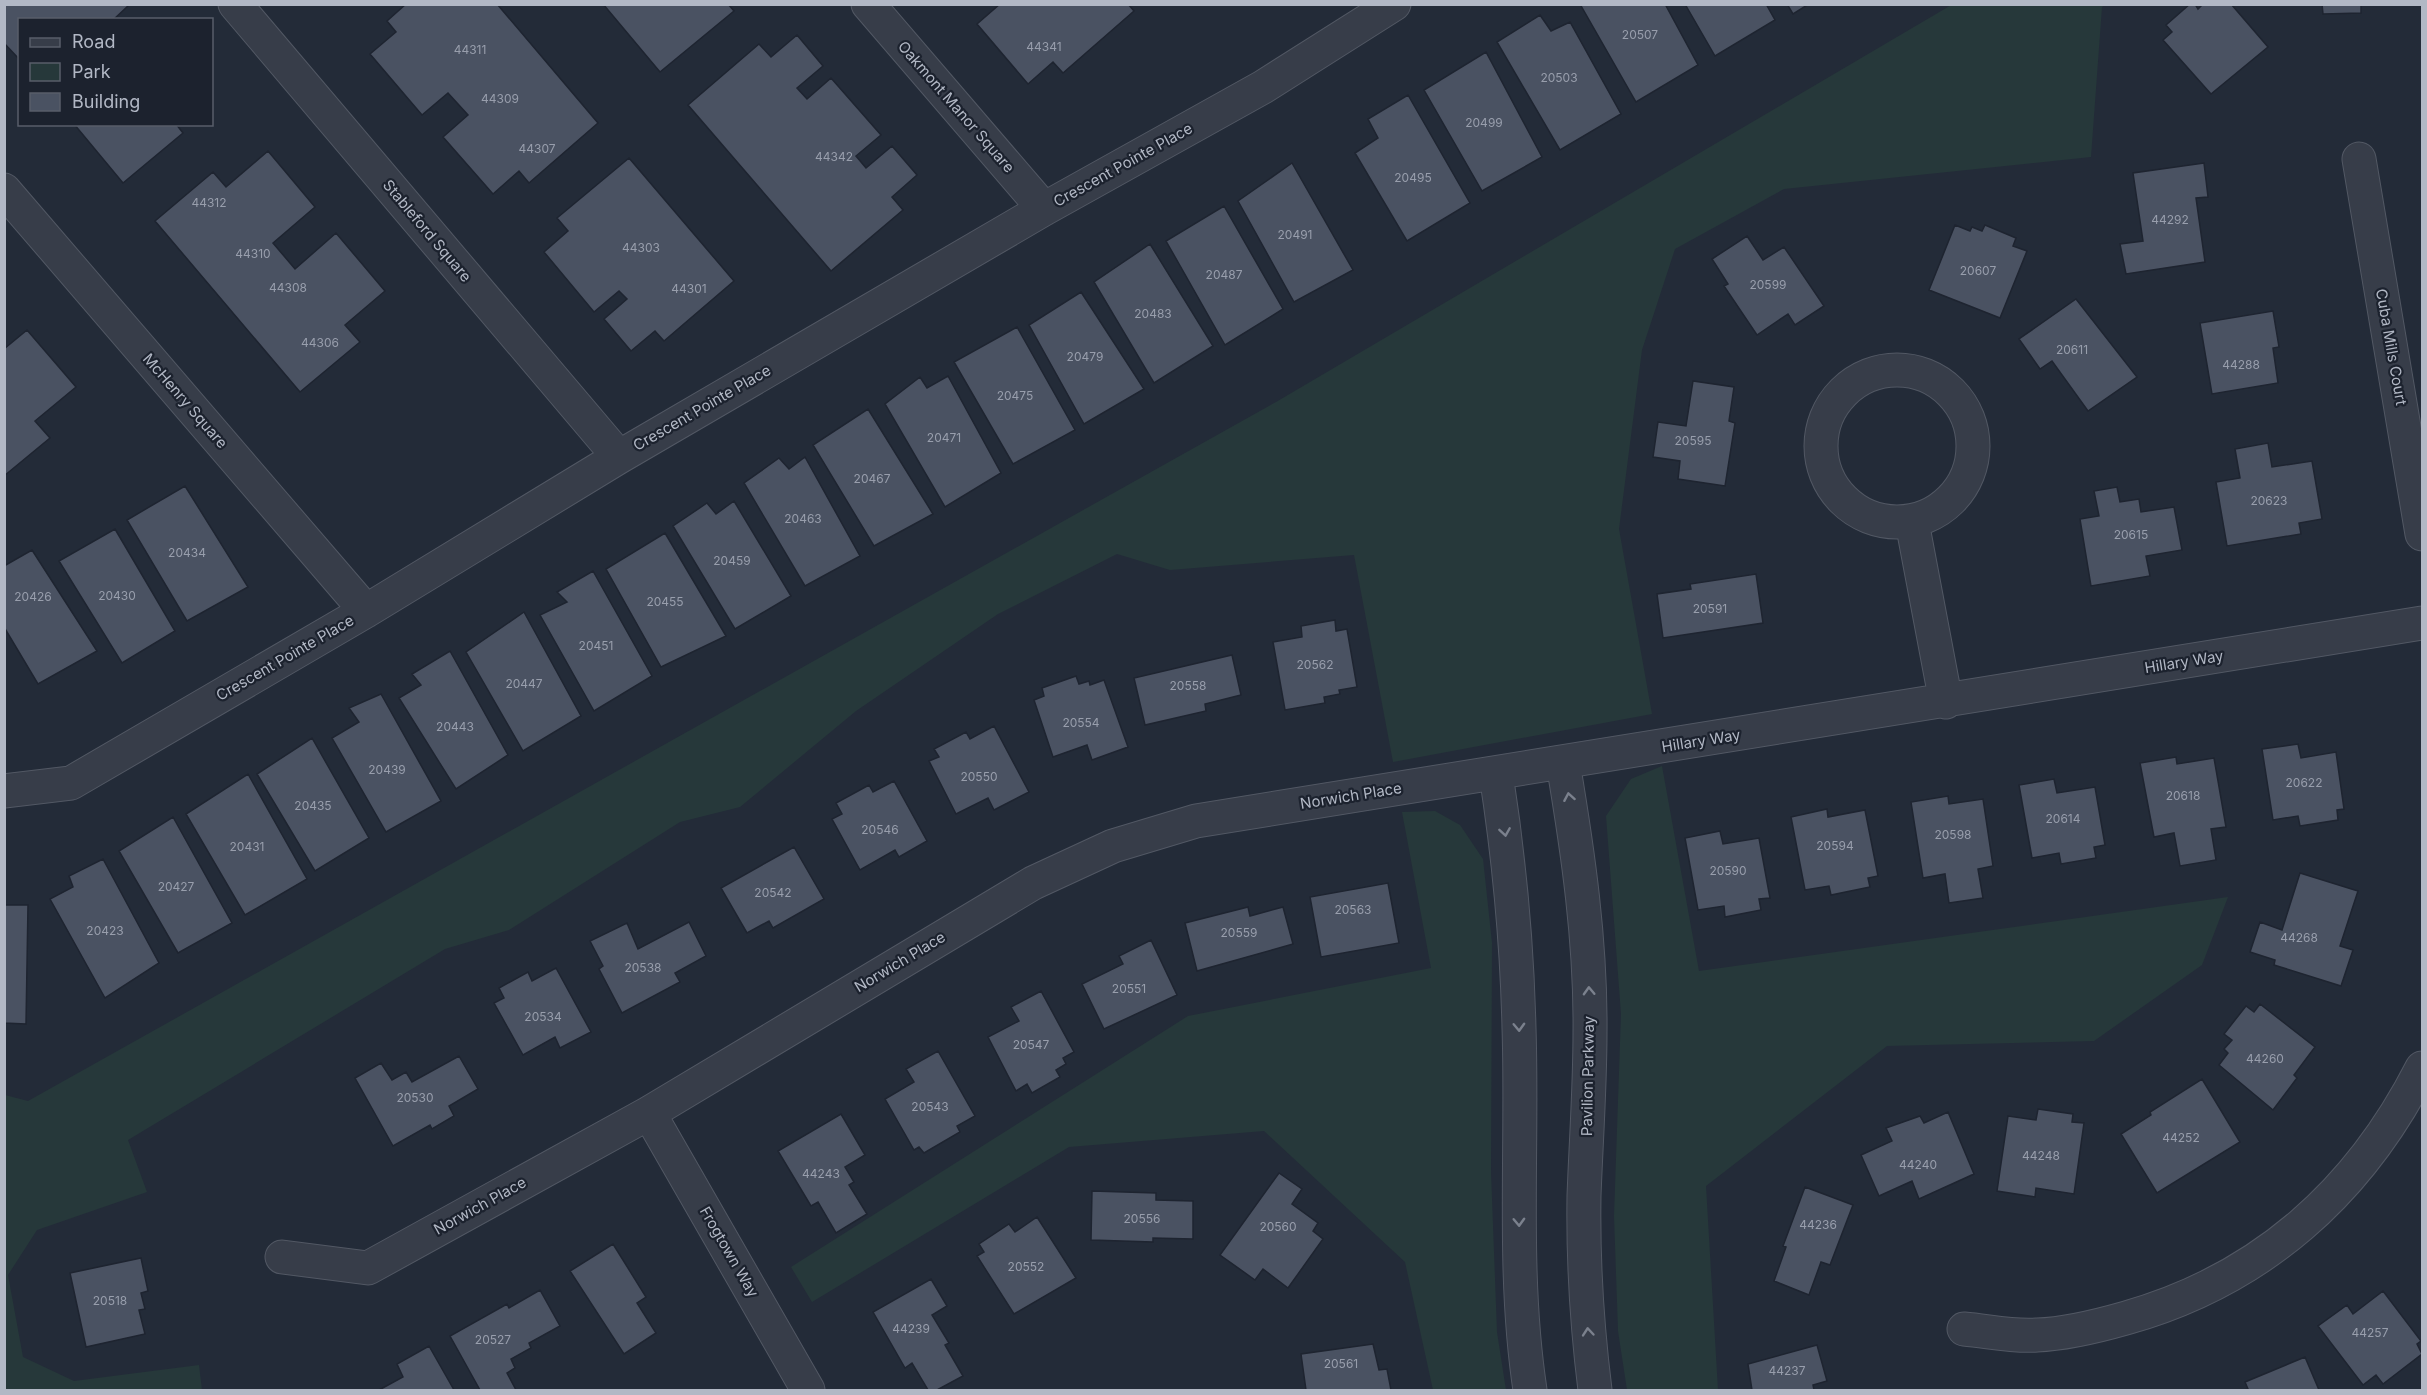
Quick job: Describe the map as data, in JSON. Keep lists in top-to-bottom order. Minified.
{"streets":{"street":["Oakmont Manor Square","Crescent Pointe Place","Stableford Square","Cuba Mills Court","McHenry Square","Hillary Way","Norwich Place","Pavilion Parkway","Frogtown Way"]},"crossings":[["Oakmont Manor Square","Crescent Pointe Place"],["Crescent Pointe Place","Stableford Square"],["Crescent Pointe Place","McHenry Square"],["Hillary Way","Norwich Place"],["Hillary Way","Pavilion Parkway"],["Norwich Place","Pavilion Parkway"],["Norwich Place","Frogtown Way"]],"house_numbers":["20507","44341","44311","20503","44309","20499","44307","44342","20495","44312","44292","20491","44303","44310","20607","20487","20599","44308","44301","20483","44306","20611","20479","44288","20475","20471","20595","20467","20623","20463","20615","20434","20459","20430","20426","20455","20591","20451","20562","20447","20558","20554","20443","20439","20550","20622","20618","20435","20614","20546","20598","20594","20431","20590","20427","20542","20563","20423","20559","44268","20538","20551","20534","20547","44260","20530","20543","44252","44248","44240","44243","20556","44236","20560","20552","20518","44239","44257","20527","20561","44237"],"legend":["Road","Park","Building"]}
